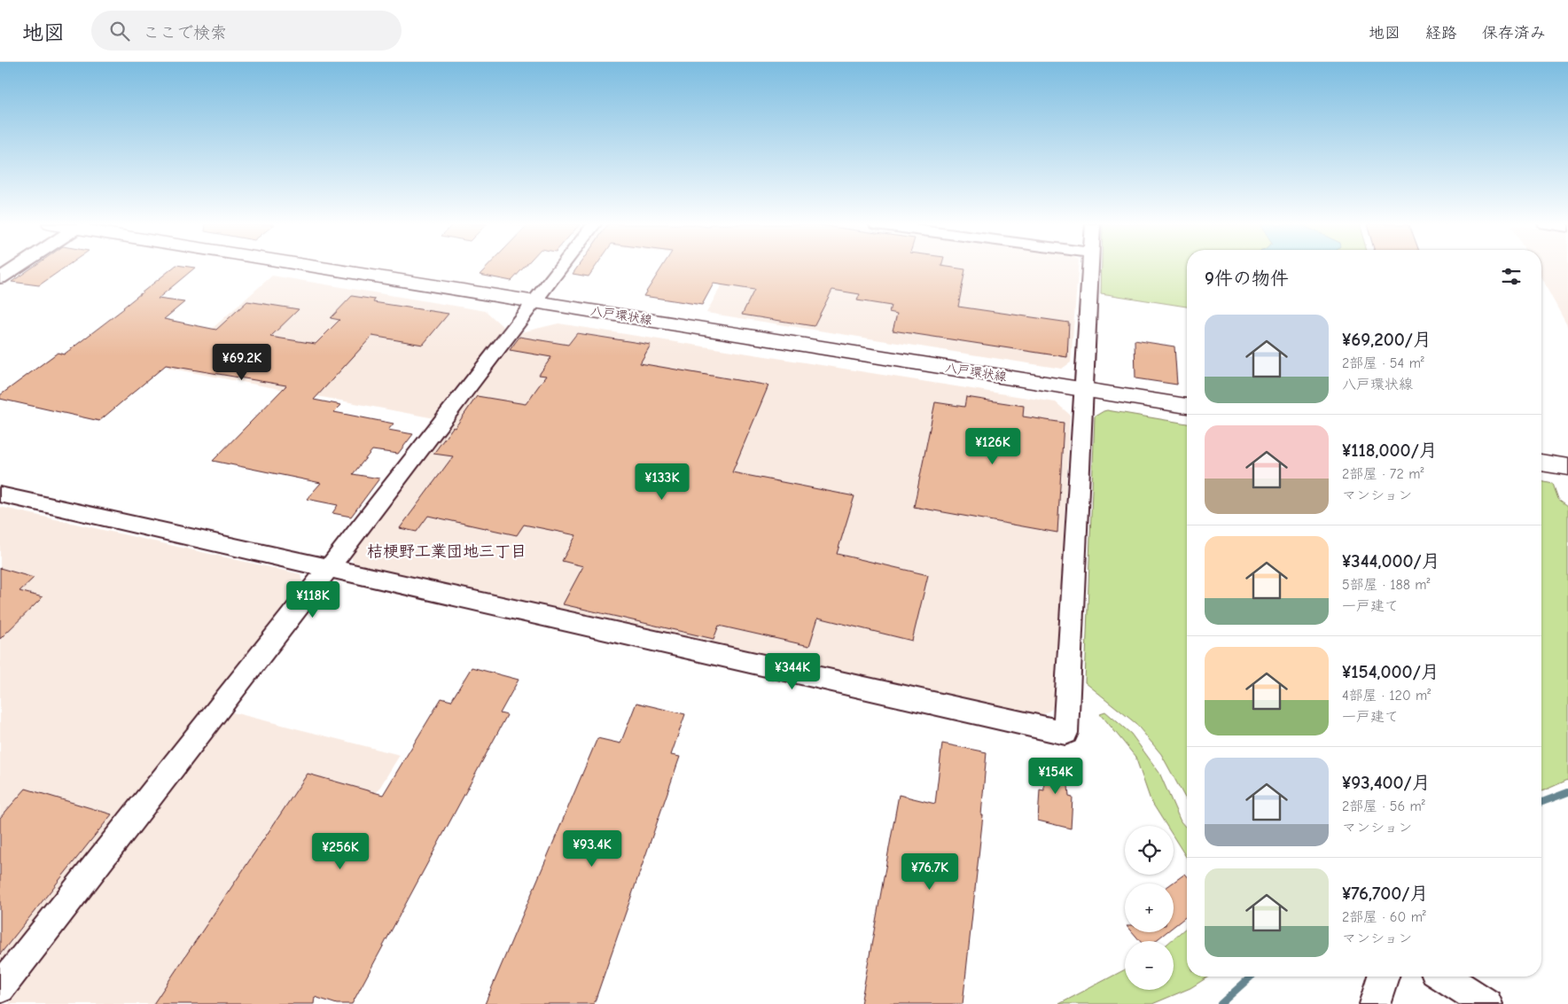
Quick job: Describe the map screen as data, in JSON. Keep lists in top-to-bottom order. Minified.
{"streets":{"main road":["八戸環状線"]},"districts":["桔梗野工業団地三丁目"],"page":{"header":"地図","search":"ここで検索","nav":["地図","経路","保存済み"],"heading":"9件の物件","list":[{"name":"¥69,200/月","note":"2部屋 · 54 m² · 八戸環状線"},{"name":"¥118,000/月","note":"2部屋 · 72 m² · マンション"},{"name":"¥344,000/月","note":"5部屋 · 188 m² · 一戸建て"},{"name":"¥154,000/月","note":"4部屋 · 120 m² · 一戸建て"},{"name":"¥93,400/月","note":"2部屋 · 56 m² · マンション"},{"name":"¥76,700/月","note":"2部屋 · 60 m² · マンション"}],"price":["¥69.2K","¥126K","¥133K","¥118K","¥344K","¥154K","¥93.4K","¥256K","¥76.7K"],"map_buttons":["+","−"]}}
